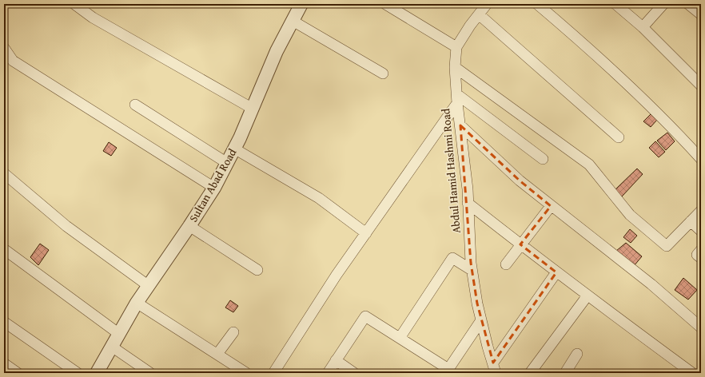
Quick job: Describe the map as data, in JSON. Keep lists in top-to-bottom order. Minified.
{"streets":{"street":["Abdul Hamid Hashmi Road","Sultan Abad Road"]}}
